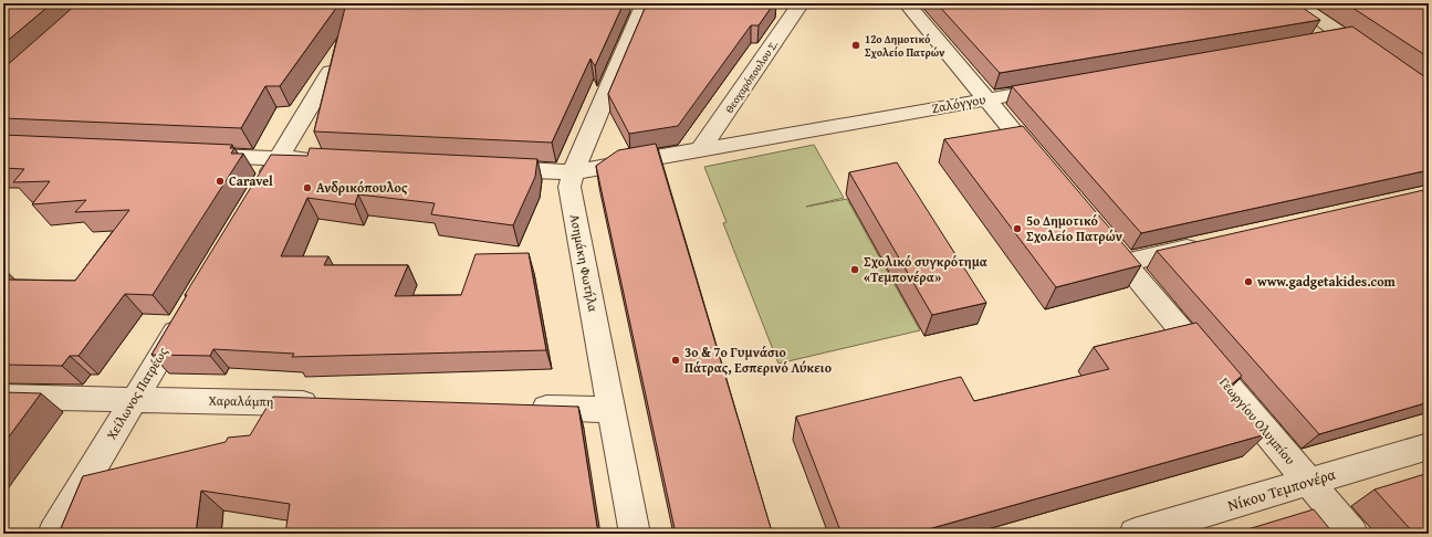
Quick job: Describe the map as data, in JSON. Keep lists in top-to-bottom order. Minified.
{"streets":{"street":["Θεοχαρόπουλου Σ.","Ζαλόγγου","Ασημάκη Φωτήλα","Χείλωνος Πατρέως","Χαραλάμπη","Γεωργίου Ολυμπίου","Νίκου Τεμπονέρα"]},"crossings":[["Θεοχαρόπουλου Σ.","Ζαλόγγου"],["Ζαλόγγου","Ασημάκη Φωτήλα"],["Χείλωνος Πατρέως","Χαραλάμπη"],["Γεωργίου Ολυμπίου","Νίκου Τεμπονέρα"]],"places":["12ο Δημοτικό Σχολείο Πατρών","Caravel","Ανδρικόπουλος","5ο Δημοτικό Σχολείο Πατρών","Σχολικό συγκρότημα «Τεμπονέρα»","www.gadgetakides.com","3ο & 7ο Γυμνάσιο Πάτρας, Εσπερινό Λύκειο"]}
